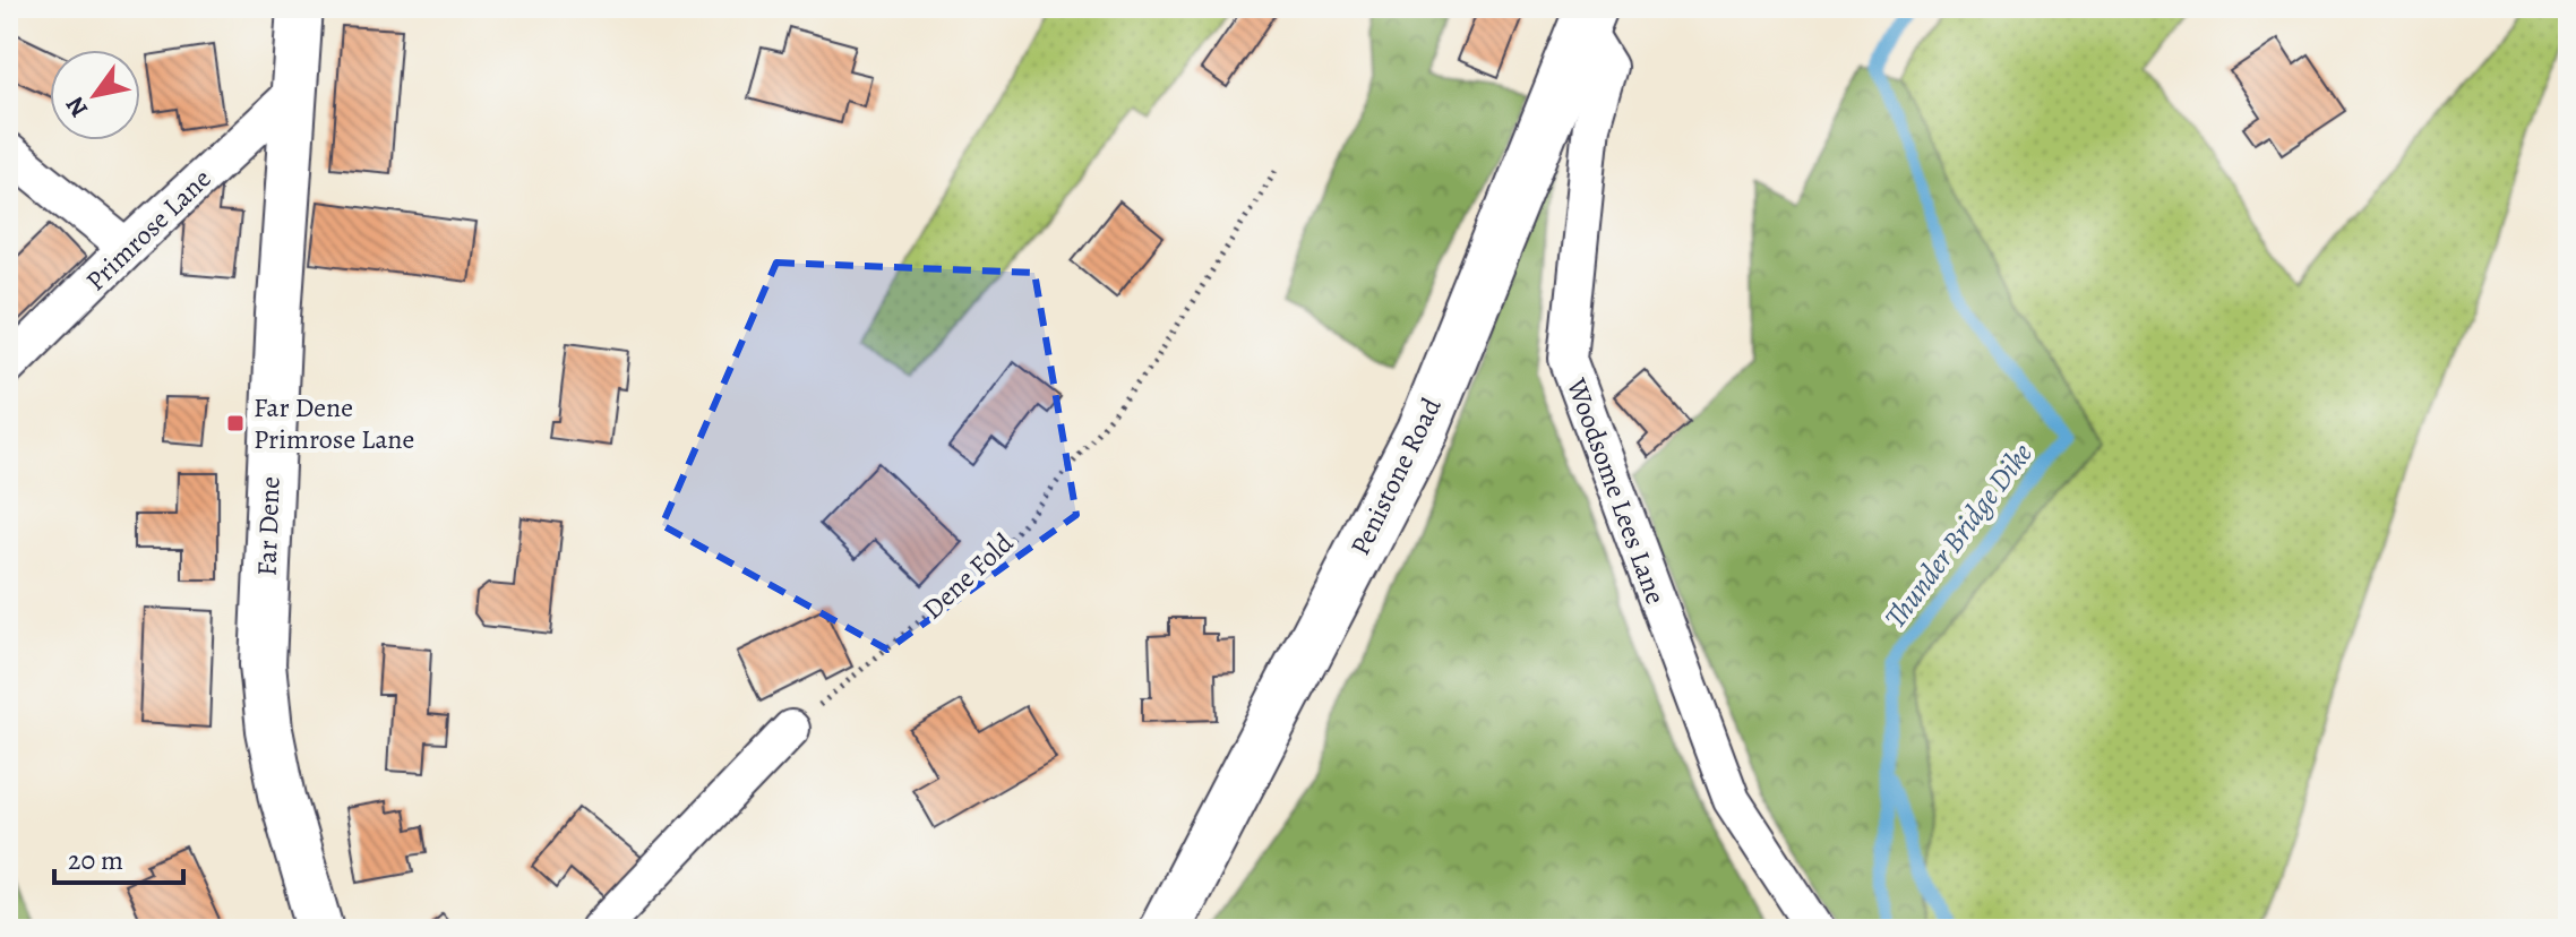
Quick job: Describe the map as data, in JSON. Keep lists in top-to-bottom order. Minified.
{"streets":{"highway":["Penistone Road"],"street":["Primrose Lane","Woodsome Lees Lane","Far Dene"],"path":["Dene Fold"]},"crossings":[["Primrose Lane","Far Dene"],["Penistone Road","Woodsome Lees Lane"]],"water":["Thunder Bridge Dike"],"places":{"transit":["Far Dene Primrose Lane"]},"scale_bar":"20 m","north":"bottom left"}
